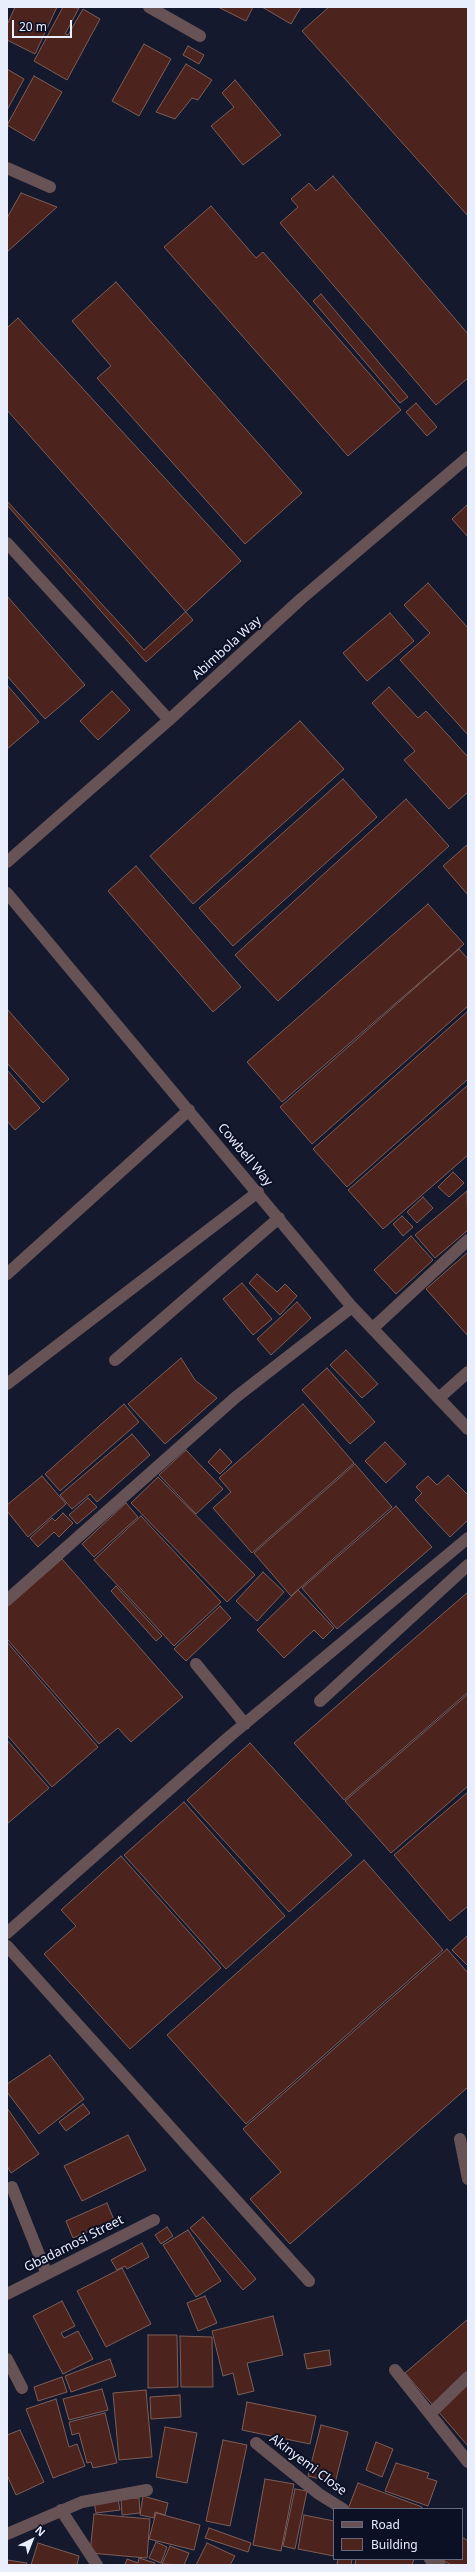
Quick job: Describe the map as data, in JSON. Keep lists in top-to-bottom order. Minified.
{"streets":{"street":["Abimbola Way","Cowbell Way","Gbadamosi Street","Akinyemi Close"]},"legend":["Road","Building"],"scale_bar":"20 m","north":"top right"}
